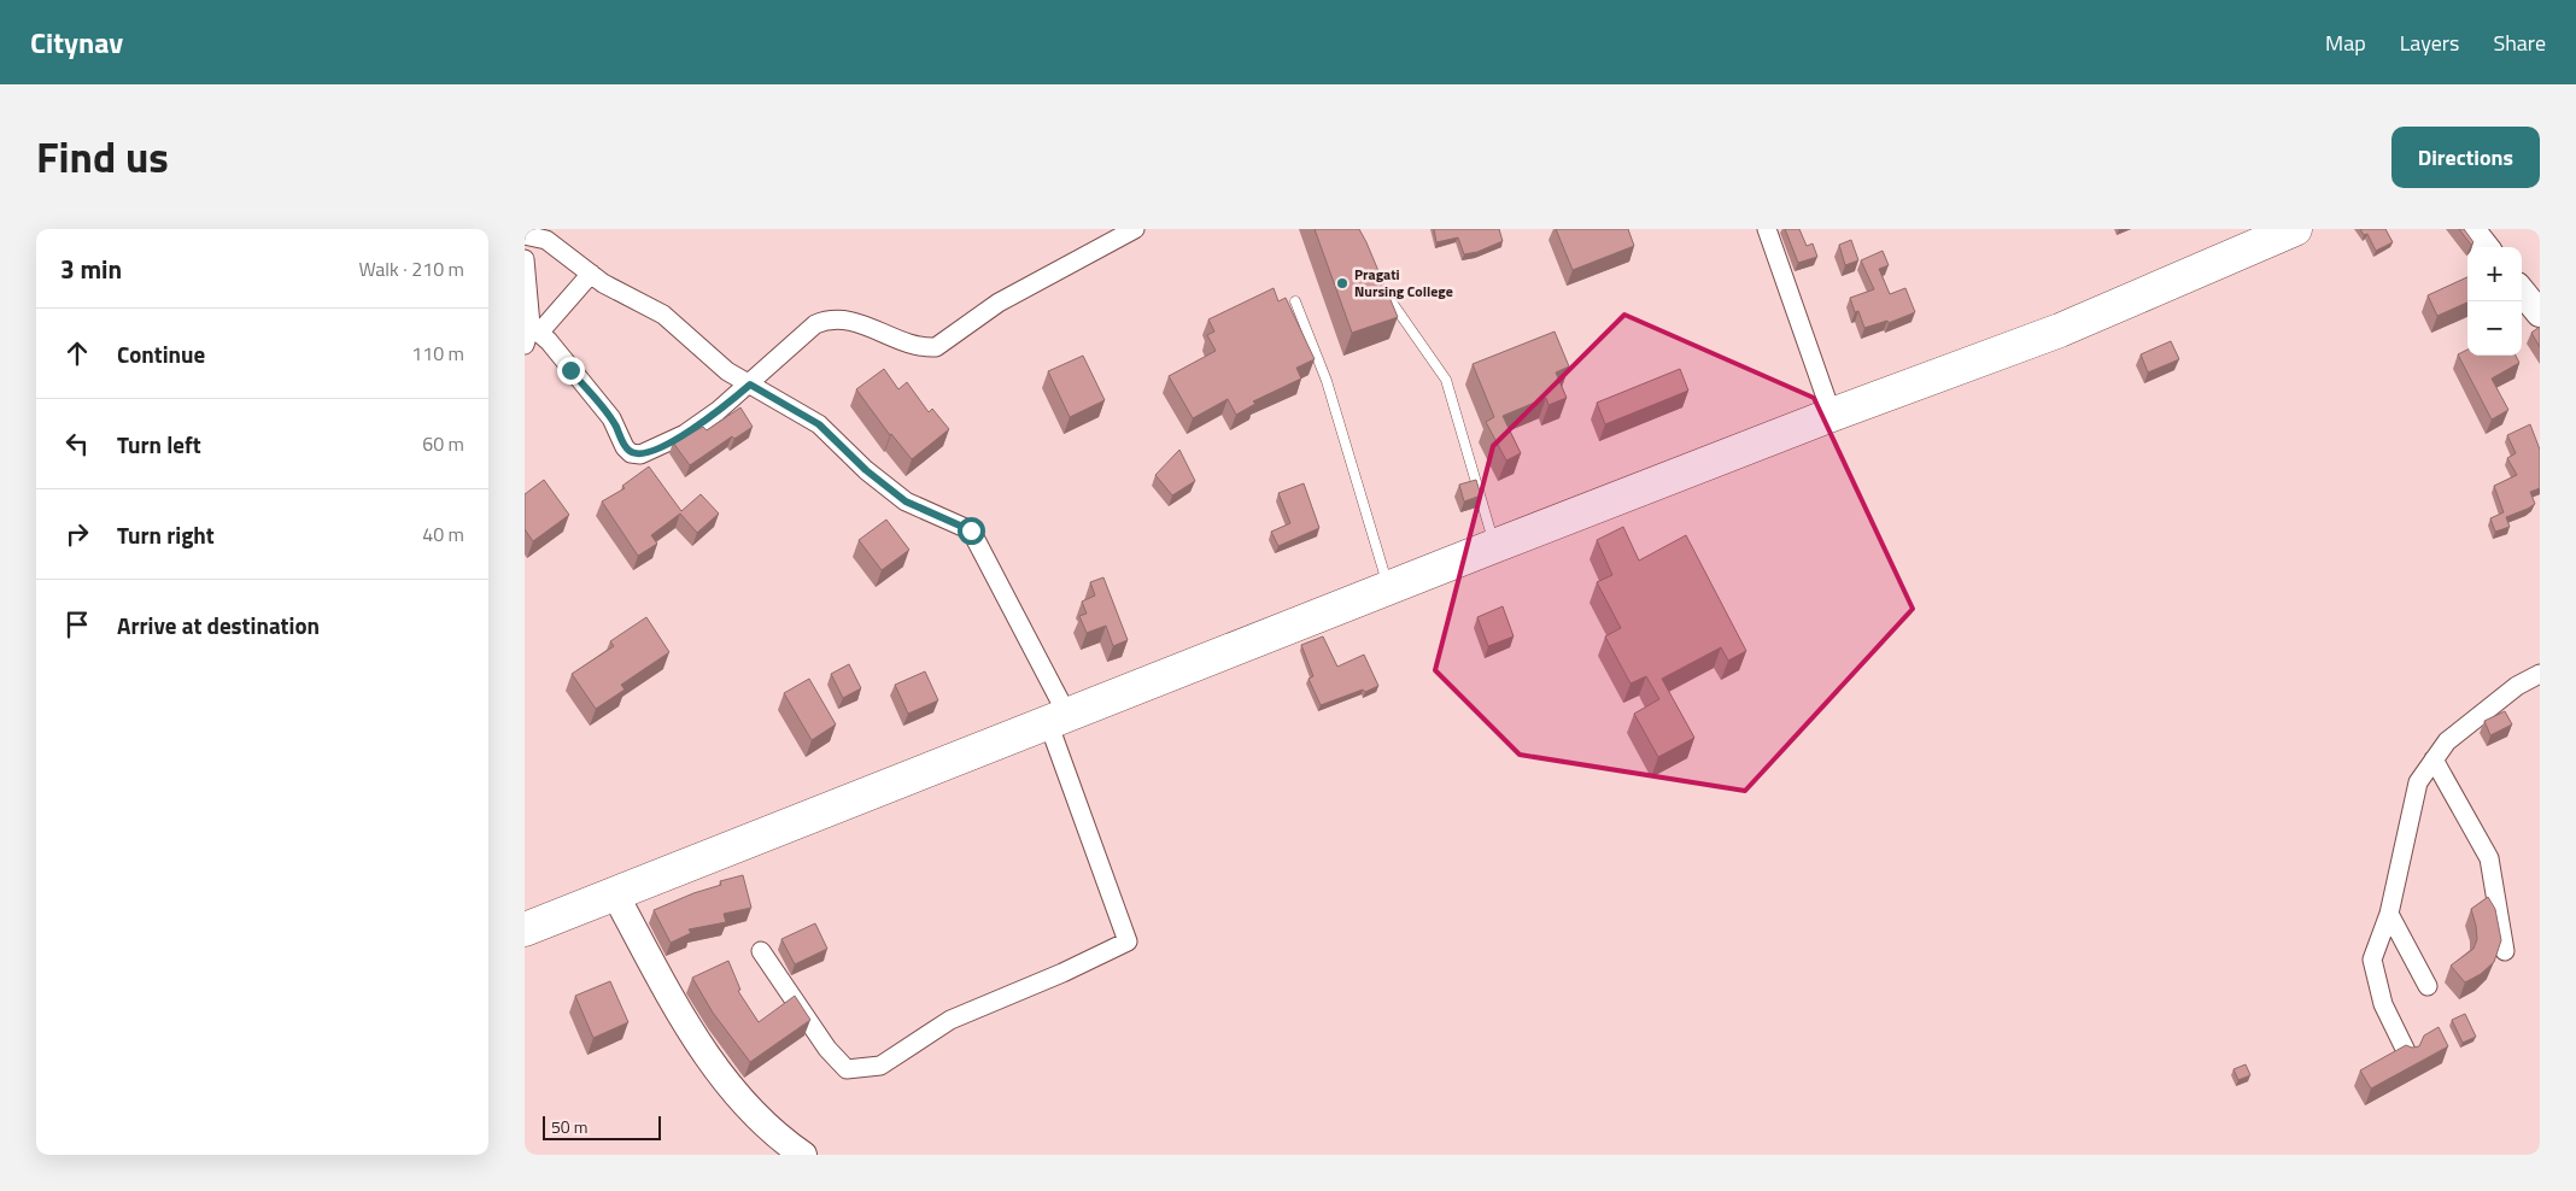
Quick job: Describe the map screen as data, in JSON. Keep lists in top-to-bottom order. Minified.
{"places":["Pragati Nursing College"],"scale_bar":"50 m","page":{"header":"Citynav","nav":["Map","Layers","Share"],"title":"Find us","buttons":"Directions","heading":["3 min","Walk · 210 m"],"map_buttons":["+","−"],"list":[["Continue","110 m"],["Turn left","60 m"],["Turn right","40 m"],"Arrive at destination"],"scale":"50 m"}}
